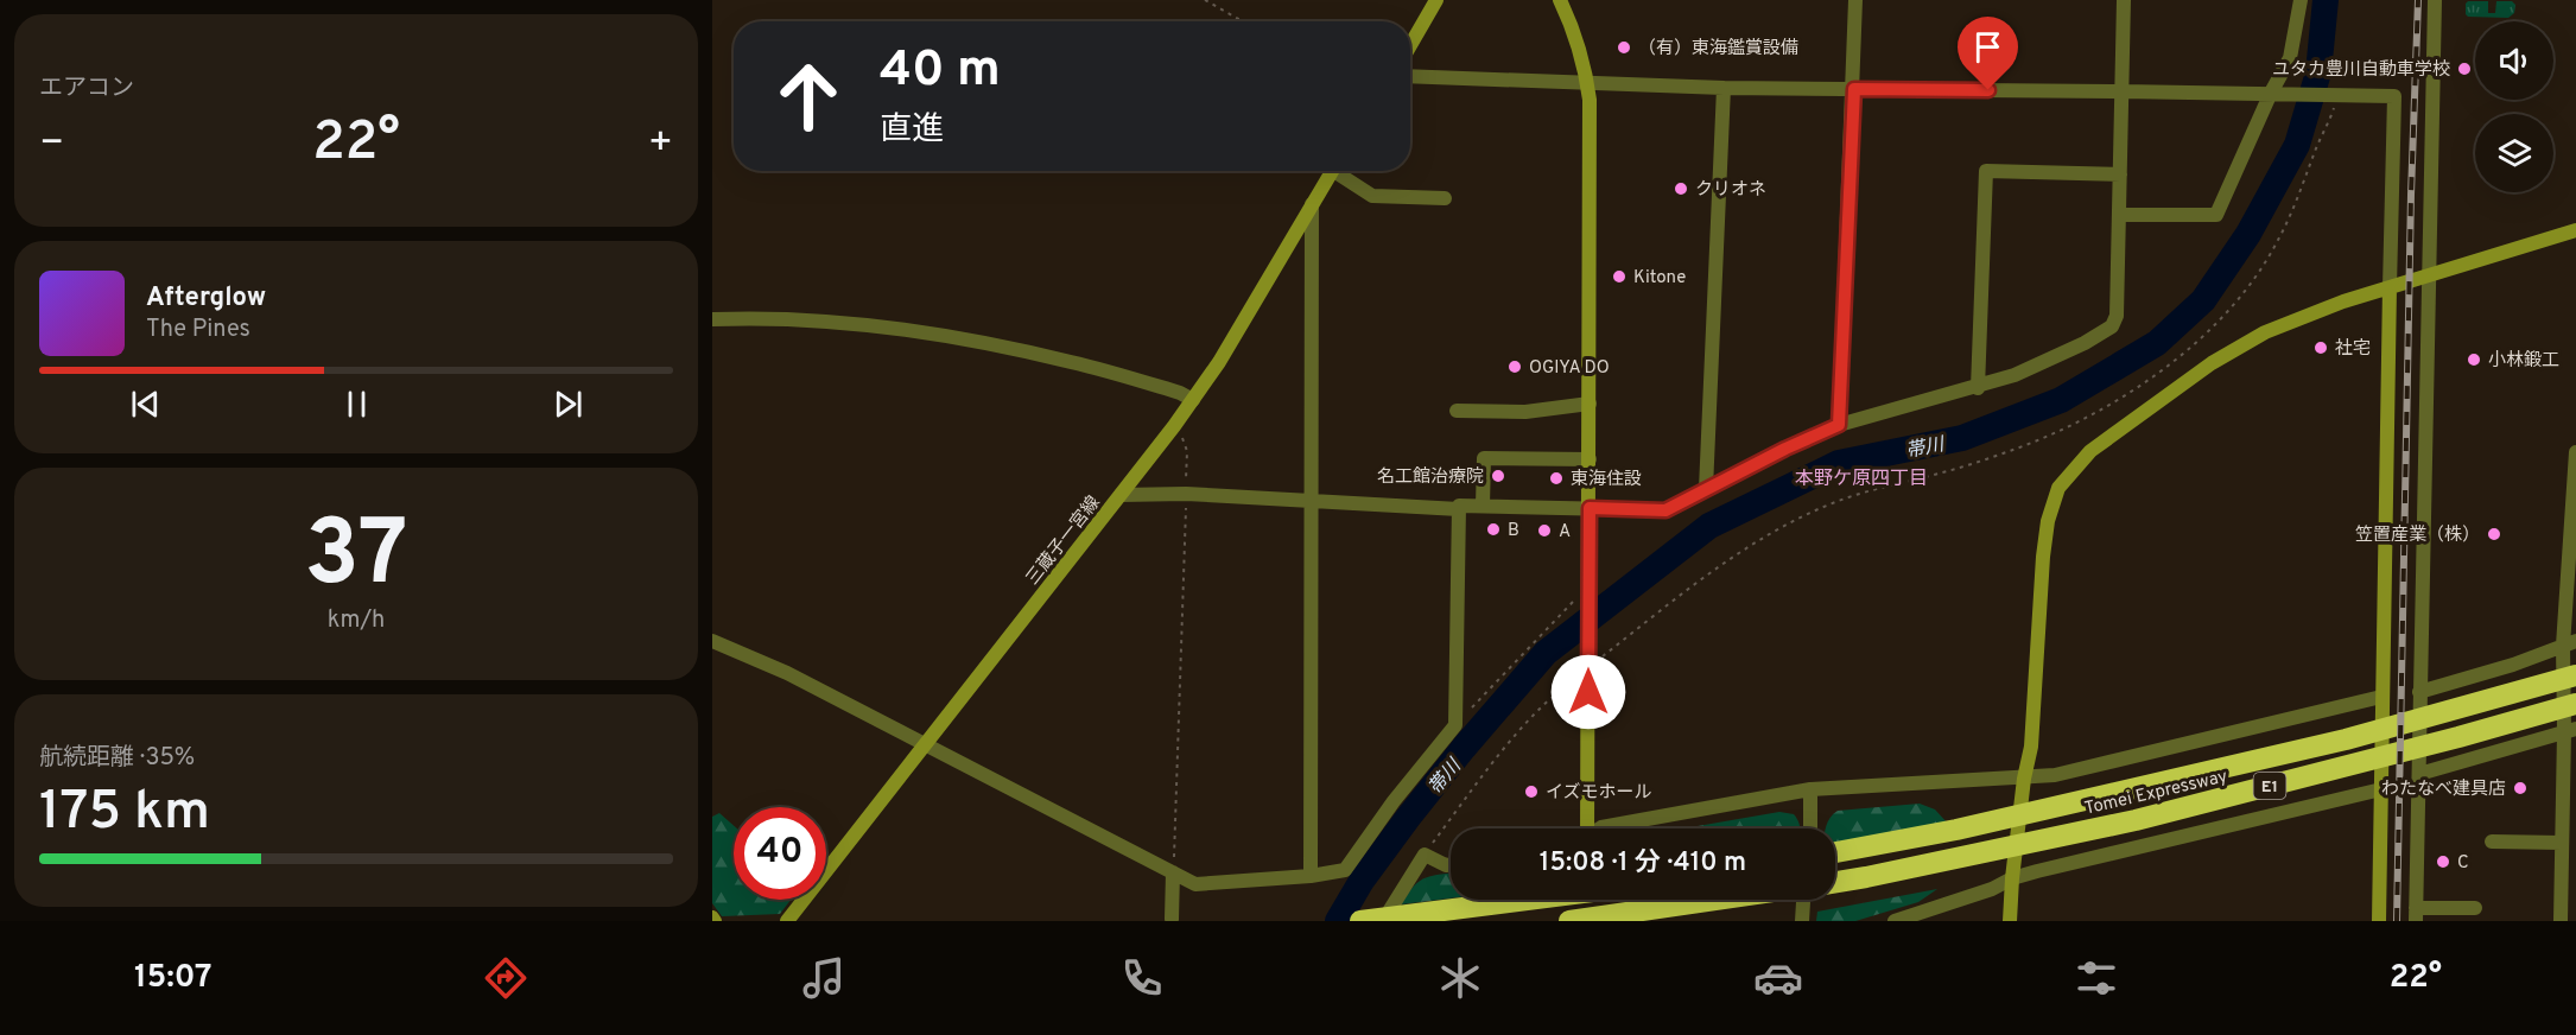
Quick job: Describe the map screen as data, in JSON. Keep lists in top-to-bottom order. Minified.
{"streets":{"highway":["E1","Tomei Expressway"],"street":["三蔵子一宮線"]},"districts":["本野ケ原四丁目"],"water":["帯川"],"places":["（有）東海鑑賞設備","ユタカ豊川自動車学校","クリオネ","Kitone","社宅","小林鍛工","OGIYA DO","名工館治療院","東海住設","B","A","笠置産業（株）","わたなべ建具店","イズモホール","C"],"page":{"tile":["エアコン",["37","km/h"],["航続距離 · 35%","175 km"]],"turn":["40 m","直進"],"heat":["−","22°","+"],"song":["Afterglow","The Pines"],"limit":"40","trip":"15:08 · 1 分 · 410 m","tabs":["15:07","22°"]}}
